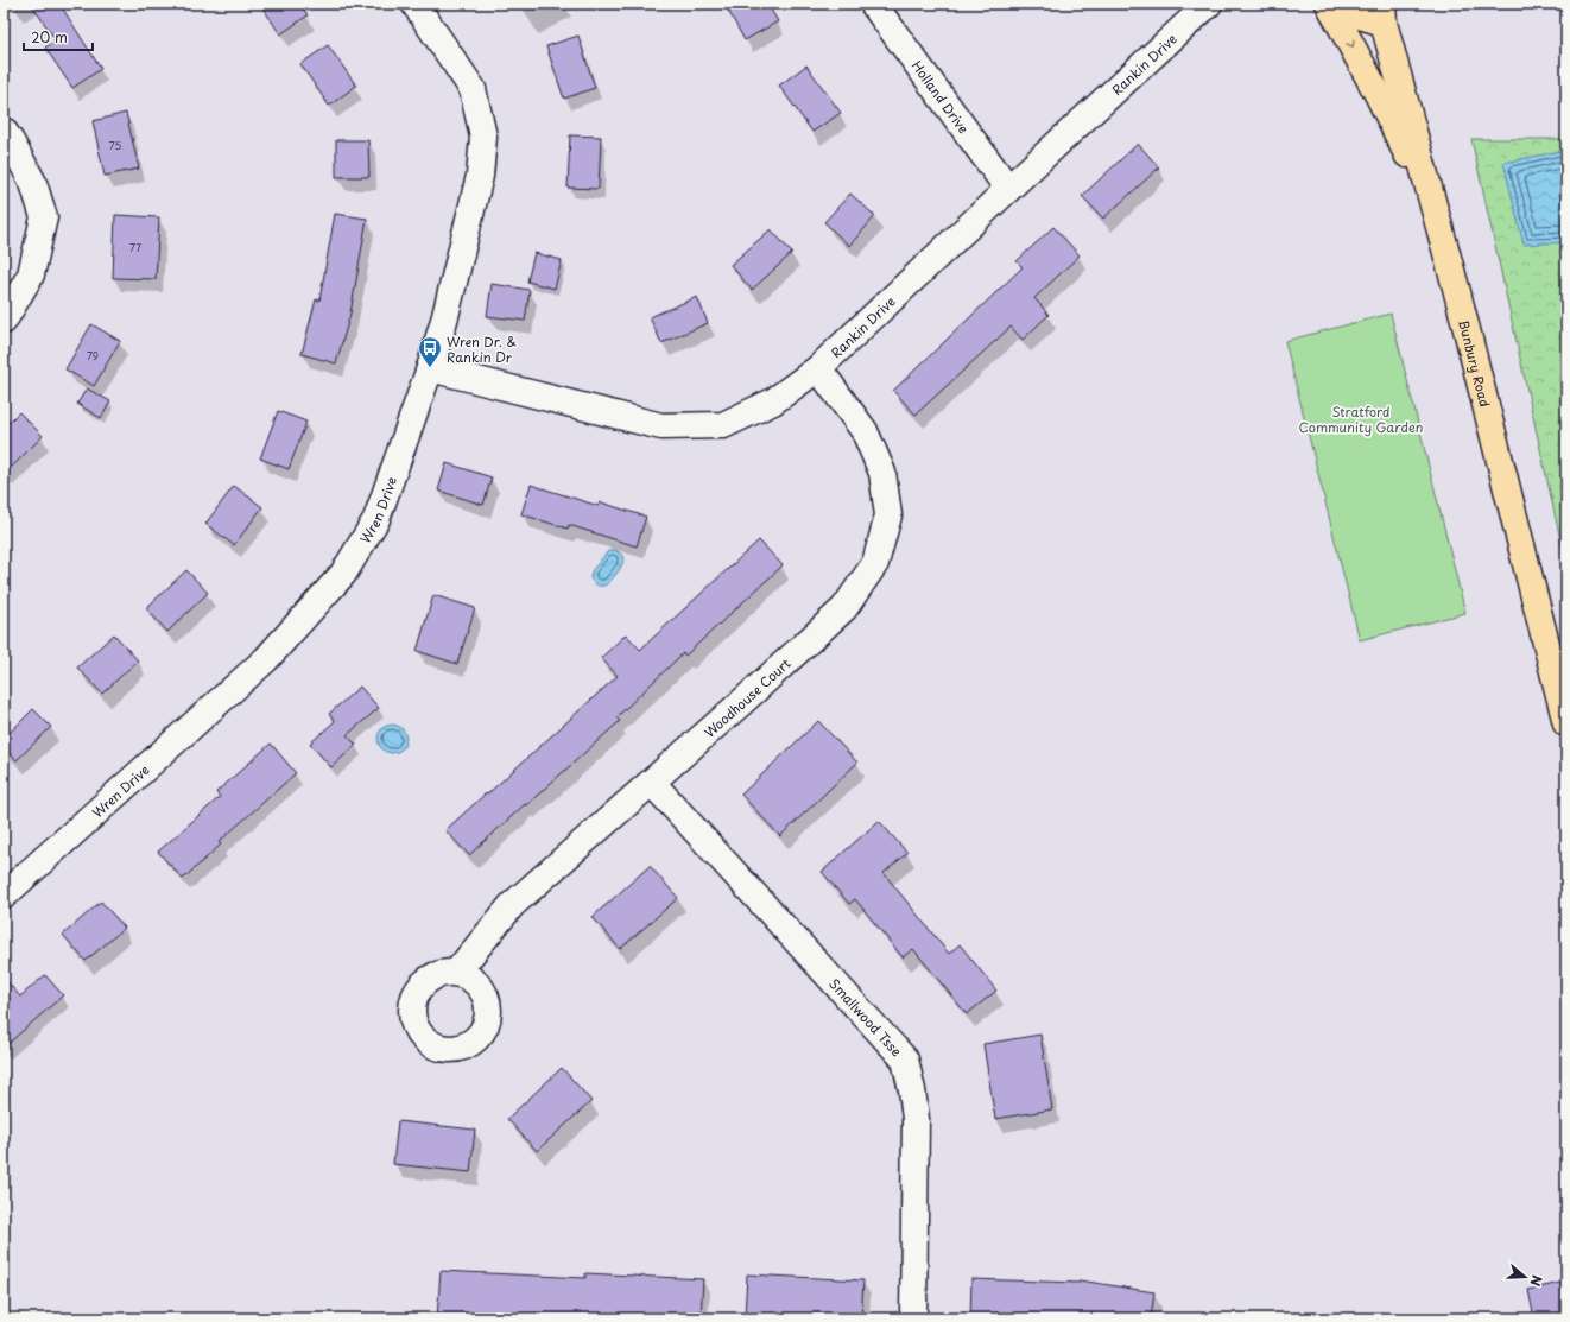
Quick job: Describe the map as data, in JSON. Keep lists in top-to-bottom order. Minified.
{"streets":{"main road":["Bunbury Road"],"street":["Rankin Drive","Holland Drive","Wren Drive","Woodhouse Court","Smallwood Tsse"]},"crossings":[["Rankin Drive","Holland Drive"],["Rankin Drive","Wren Drive"],["Rankin Drive","Woodhouse Court"],["Woodhouse Court","Smallwood Tsse"]],"parks":["Stratford Community Garden"],"places":{"bus stop":["Wren Dr. & Rankin Dr"]},"house_numbers":["75","77","79"],"scale_bar":"20 m","north":"right"}
